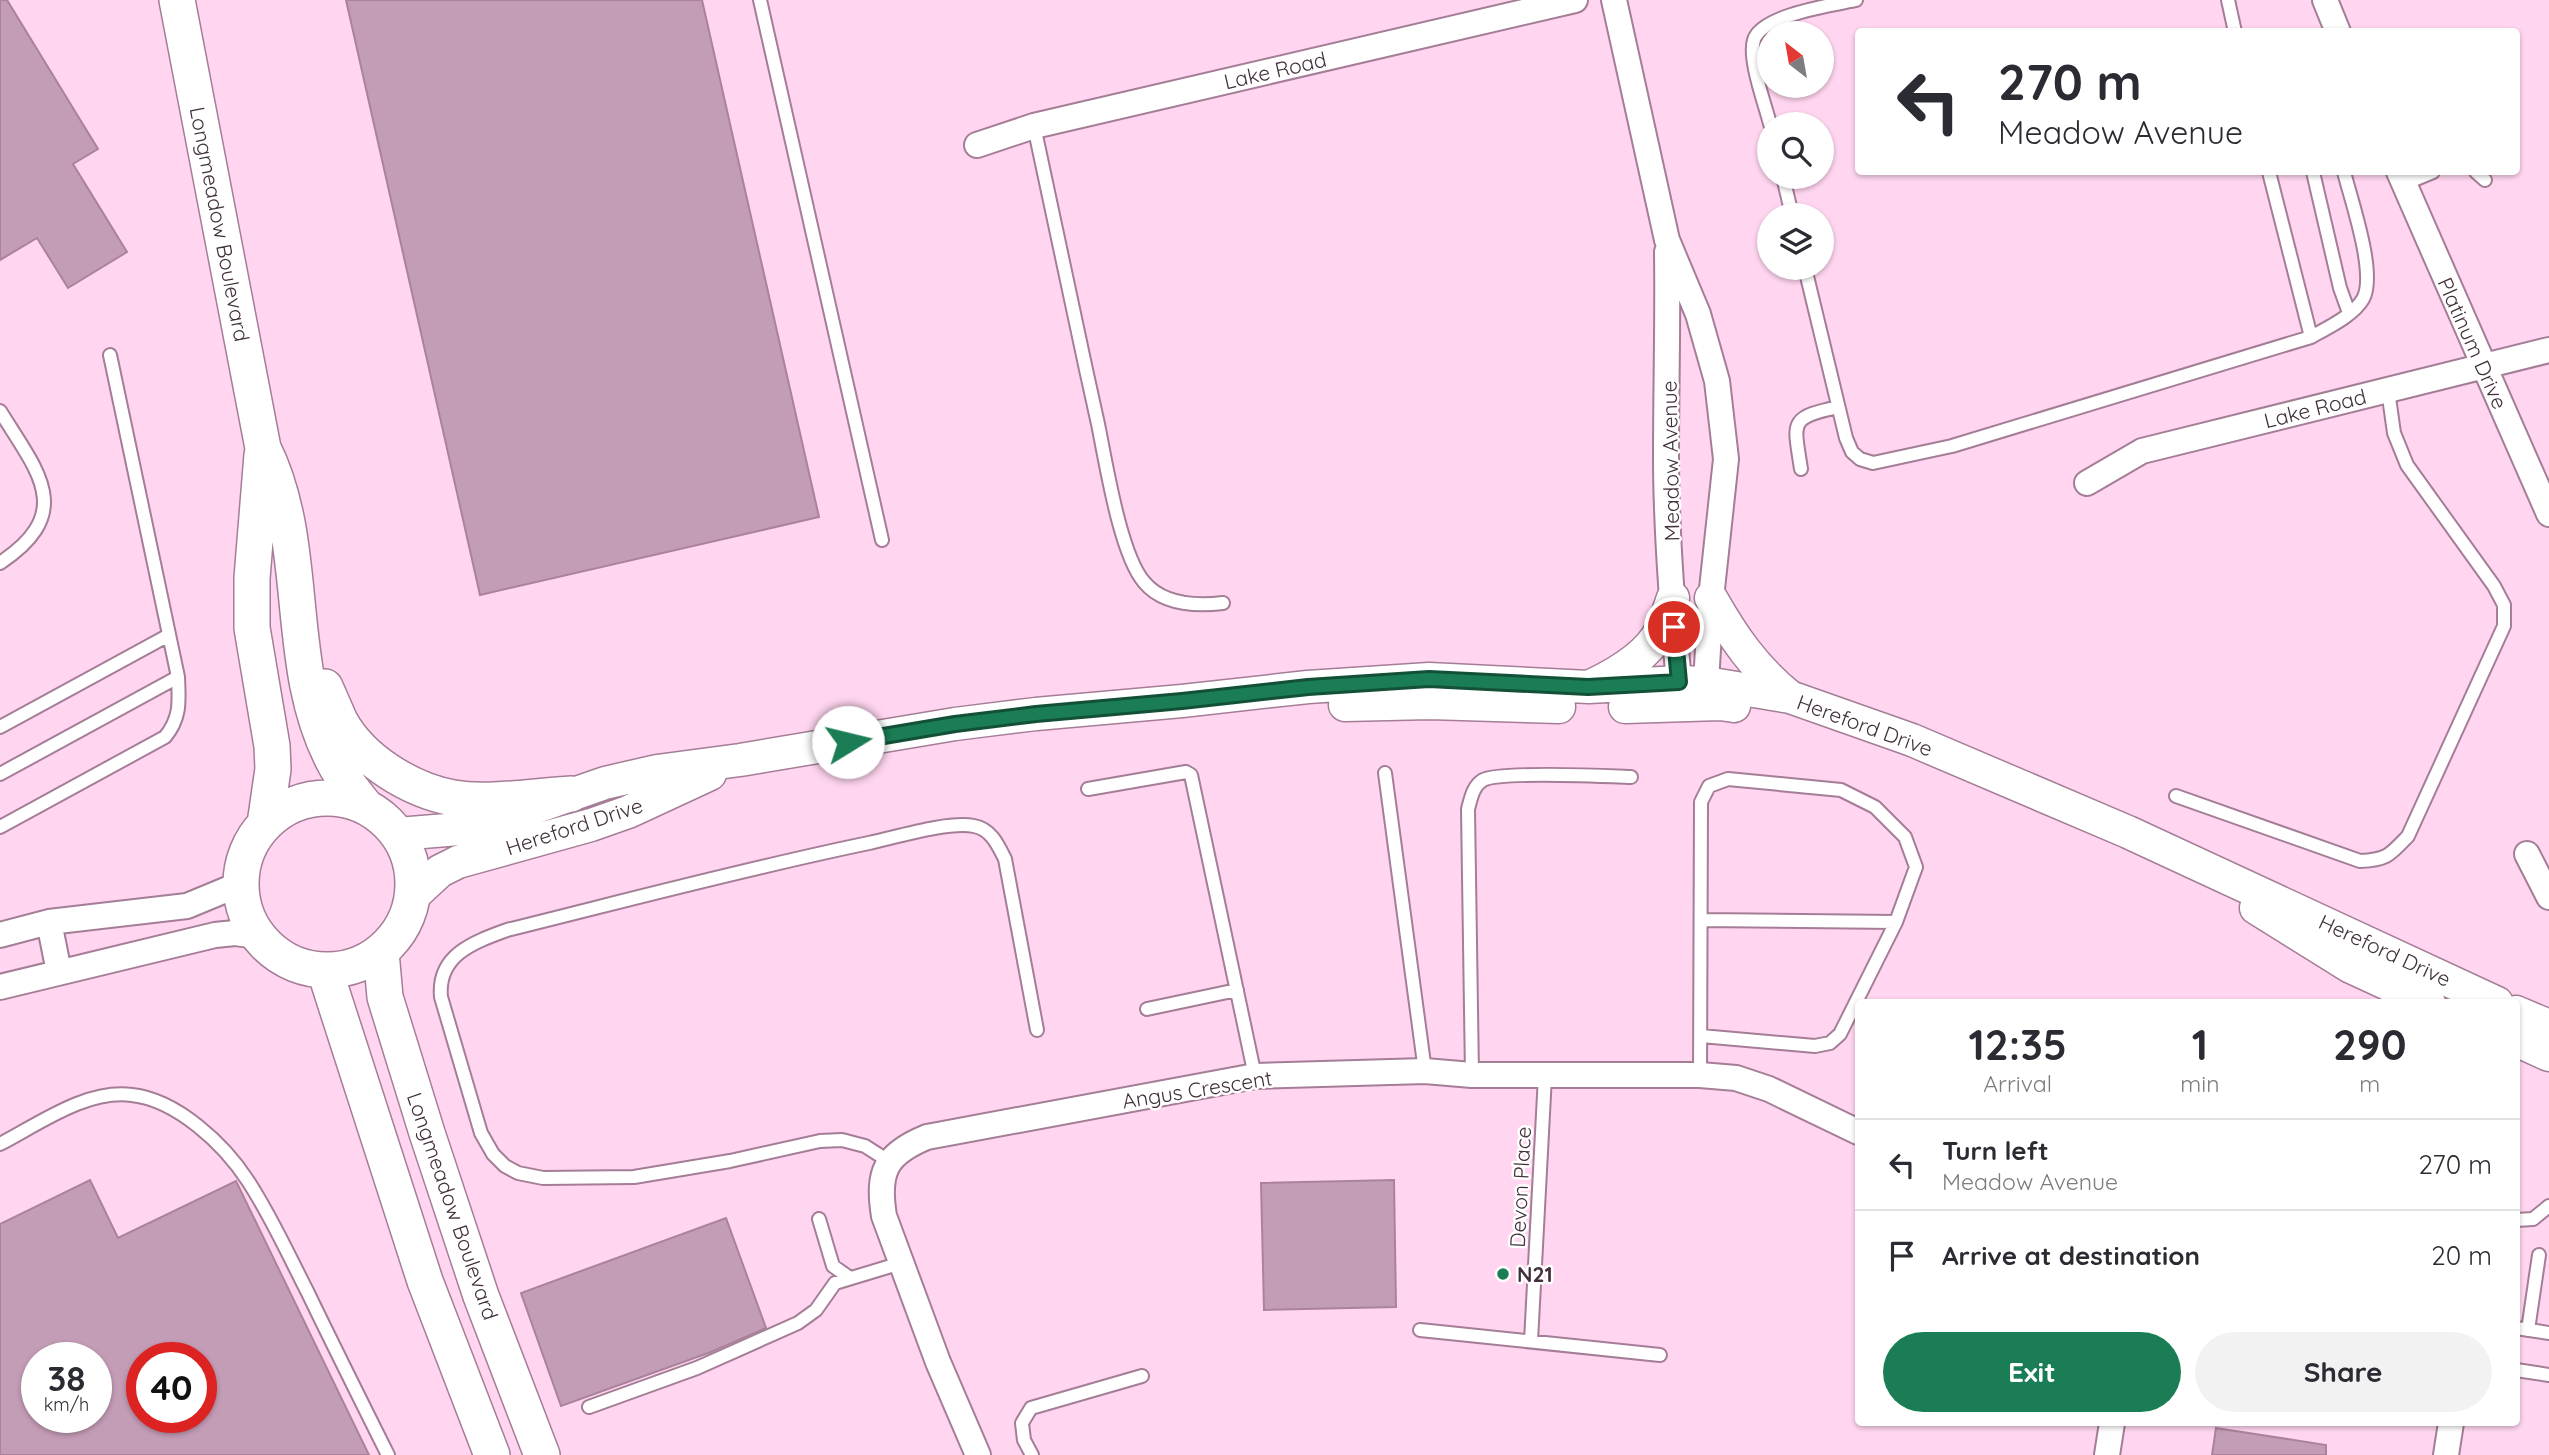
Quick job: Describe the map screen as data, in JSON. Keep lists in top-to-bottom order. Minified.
{"streets":{"main road":["Longmeadow Boulevard"],"street":["Lake Road","Platinum Drive","Meadow Avenue","Hereford Drive","Angus Crescent"],"lane":["Devon Place"]},"crossings":[["Lake Road","Platinum Drive"],["Longmeadow Boulevard","Hereford Drive"],["Meadow Avenue","Hereford Drive"],["Angus Crescent","Devon Place"]],"places":["N21"],"north":"top left","page":{"turn":["270 m","Meadow Avenue"],"eta":["12:35","Arrival","1","min","290","m"],"list":[{"name":"Turn left","note":"Meadow Avenue","value":"270 m"},{"name":"Arrive at destination","value":"20 m"}],"buttons":["Exit","Share"],"speed":"38 km/h","limit":"40"}}
